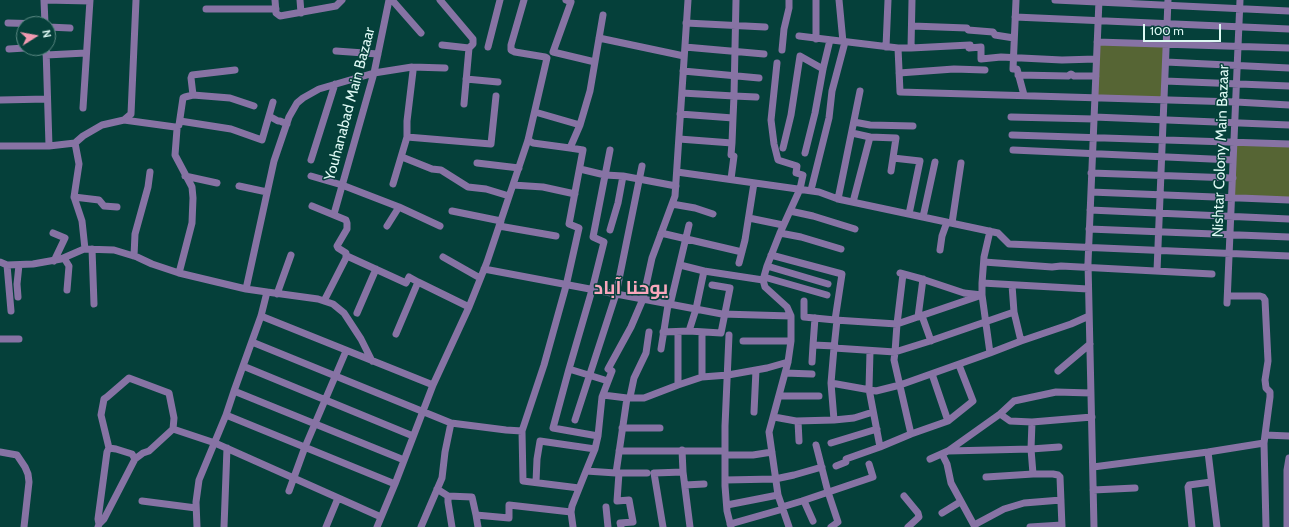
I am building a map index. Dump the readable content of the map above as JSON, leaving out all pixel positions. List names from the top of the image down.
{
  "streets": {
    "street": ["Youhanabad Main Bazaar", "Nishtar Colony Main Bazaar"]
  },
  "districts": ["یوحنا آباد"],
  "scale_bar": "100 m",
  "north": "right"
}
